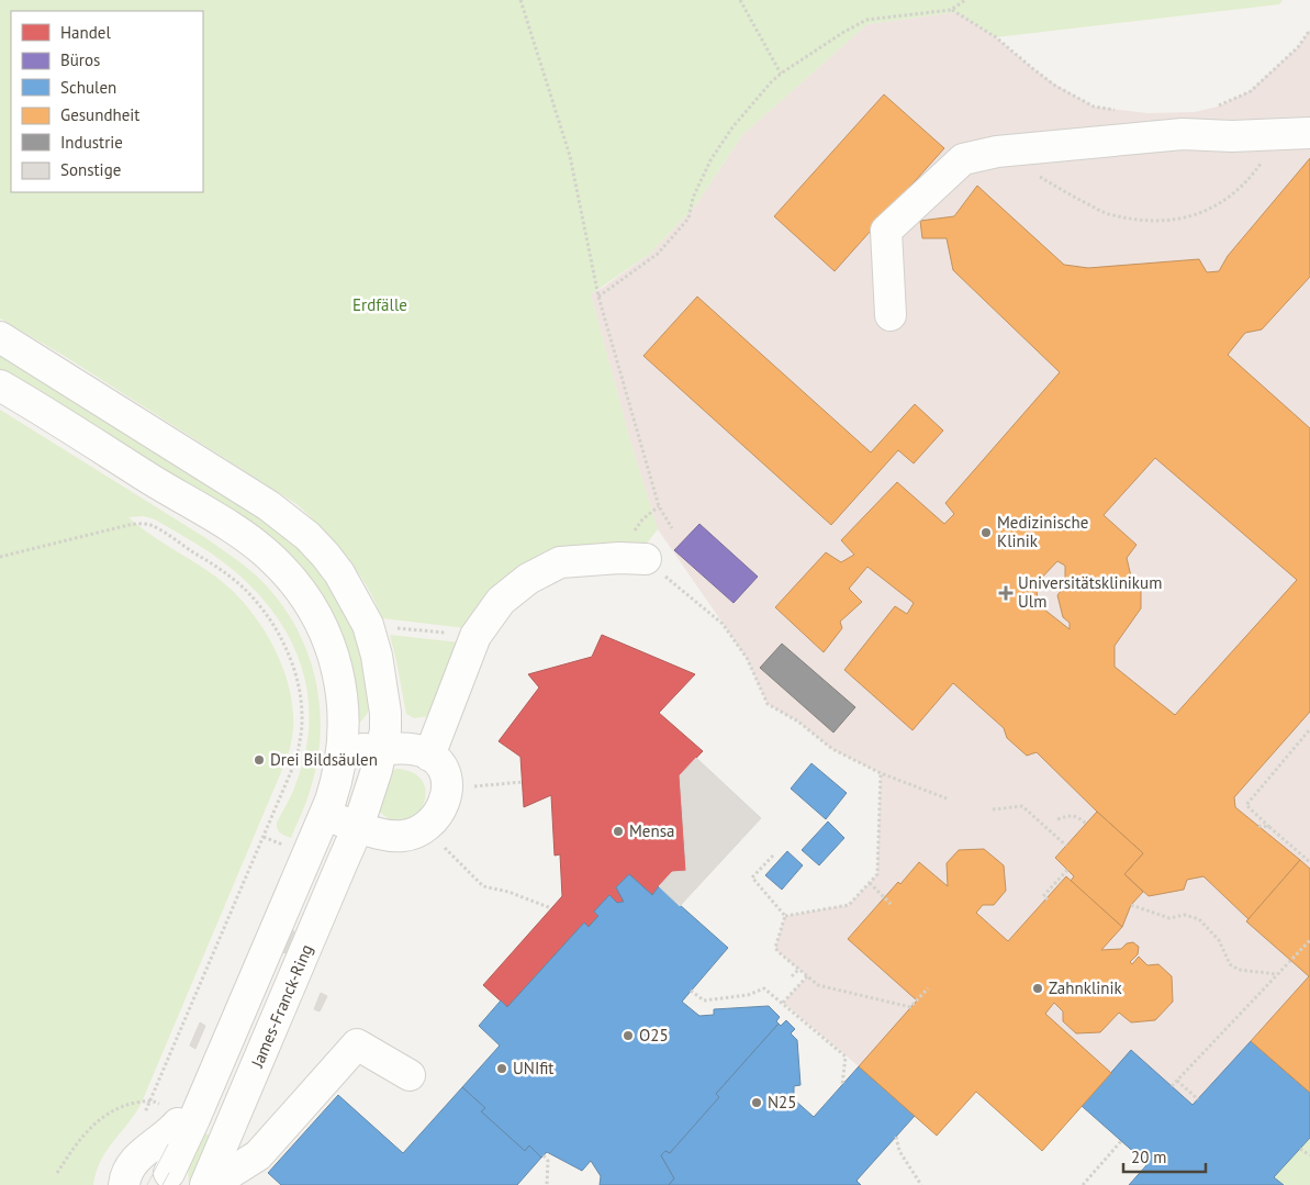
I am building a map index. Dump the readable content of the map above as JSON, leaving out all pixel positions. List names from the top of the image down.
{
  "streets": {
    "street": ["James-Franck-Ring"]
  },
  "parks": ["Erdfälle"],
  "places": {
    "other": [
      "Medizinische Klinik",
      "Drei Bildsäulen",
      "Mensa",
      "Zahnklinik",
      "O25",
      "UNIfit",
      "N25"
    ],
    "health": ["Universitätsklinikum Ulm"]
  },
  "legend": [
    "Handel",
    "Büros",
    "Schulen",
    "Gesundheit",
    "Industrie",
    "Sonstige"
  ],
  "scale_bar": "20 m"
}
